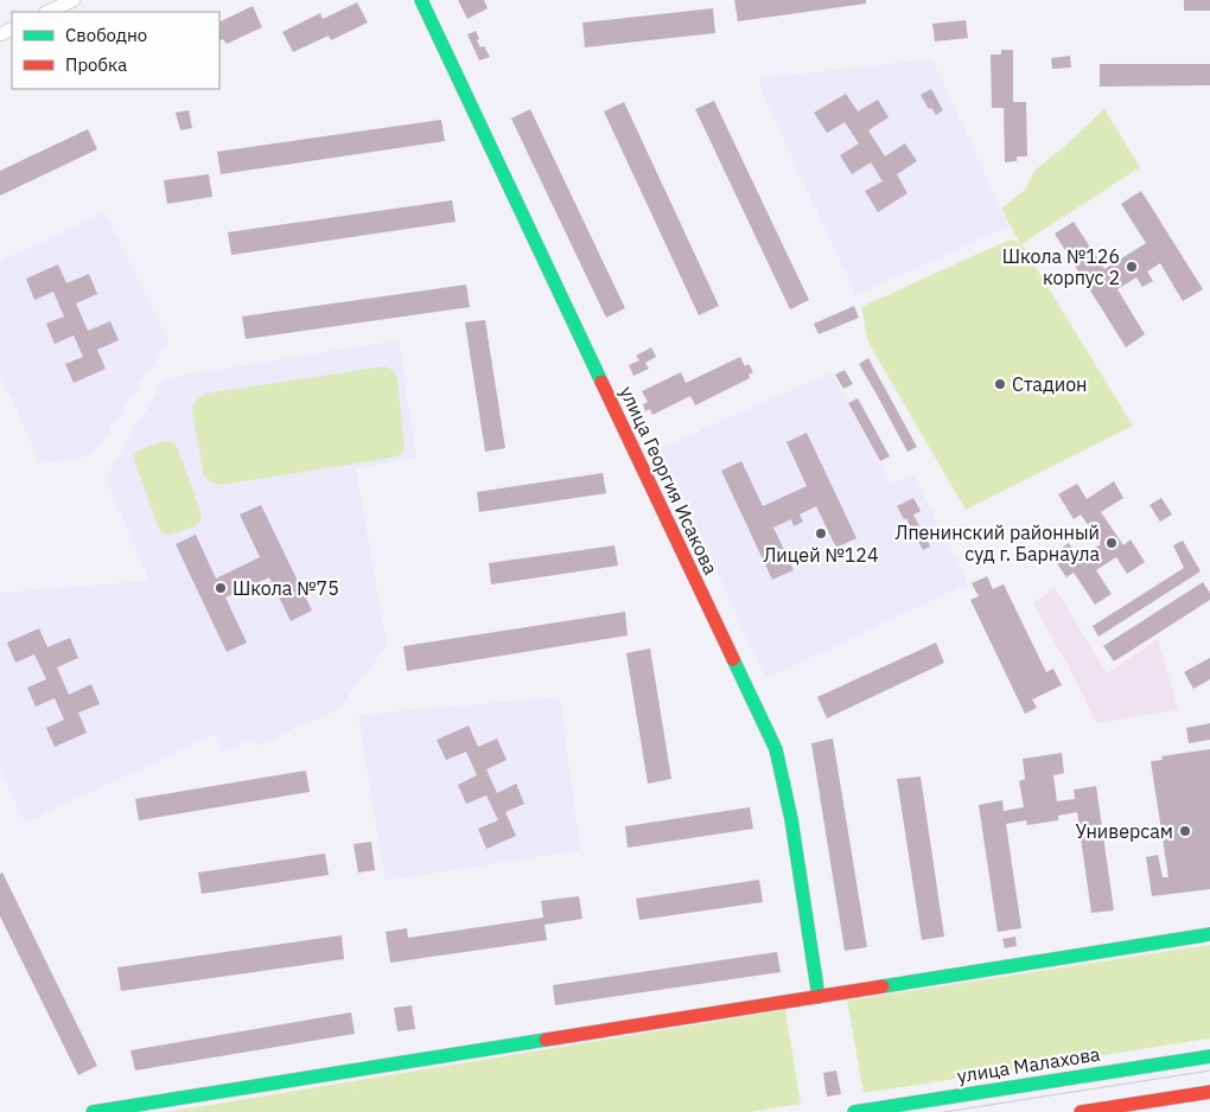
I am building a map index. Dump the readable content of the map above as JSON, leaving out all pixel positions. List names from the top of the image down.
{
  "streets": {
    "street": ["улица Георгия Исакова", "улица Малахова"]
  },
  "places": [
    "Школа №126 корпус 2",
    "Стадион",
    "Лицей №124",
    "Лпенинский районный суд г. Барнаула",
    "Школа №75",
    "Универсам"
  ],
  "legend": ["Свободно", "Пробка"]
}
